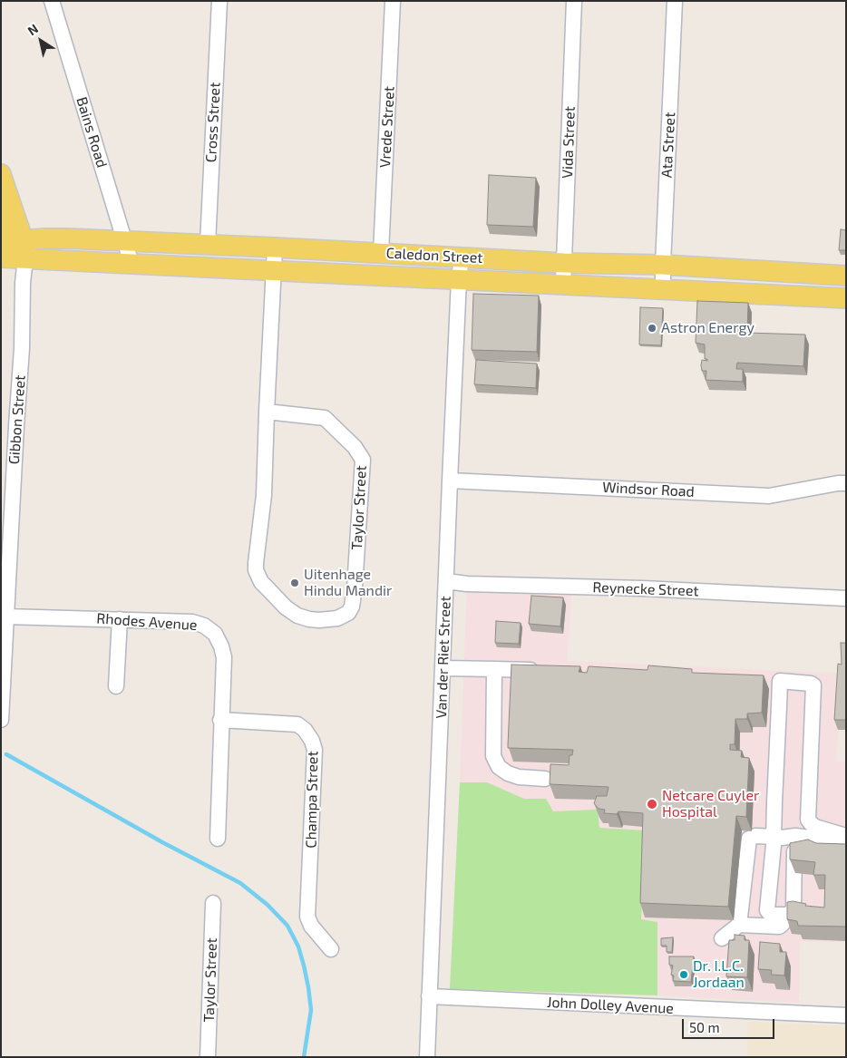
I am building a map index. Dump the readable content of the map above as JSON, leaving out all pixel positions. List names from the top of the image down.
{
  "streets": {
    "main road": ["Caledon Street"],
    "street": [
      "Cross Street",
      "Vrede Street",
      "Bains Road",
      "Vida Street",
      "Ata Street",
      "Gibbon Street",
      "Windsor Road",
      "Taylor Street",
      "Reynecke Street",
      "Rhodes Avenue",
      "Van der Riet Street",
      "Champa Street",
      "John Dolley Avenue"
    ]
  },
  "crossings": [
    ["Cross Street", "Caledon Street"],
    ["Vrede Street", "Caledon Street"],
    ["Bains Road", "Caledon Street"],
    ["Vida Street", "Caledon Street"],
    ["Ata Street", "Caledon Street"],
    ["Caledon Street", "Gibbon Street"],
    ["Caledon Street", "Taylor Street"],
    ["Caledon Street", "Van der Riet Street"],
    ["Gibbon Street", "Rhodes Avenue"],
    ["Windsor Road", "Van der Riet Street"],
    ["Reynecke Street", "Van der Riet Street"],
    ["Rhodes Avenue", "Champa Street"],
    ["Van der Riet Street", "John Dolley Avenue"]
  ],
  "places": [
    "Astron Energy",
    "Uitenhage Hindu Mandir",
    "Netcare Cuyler Hospital",
    "Dr. I.L.C. Jordaan"
  ],
  "scale_bar": "50 m",
  "north": "top left"
}
